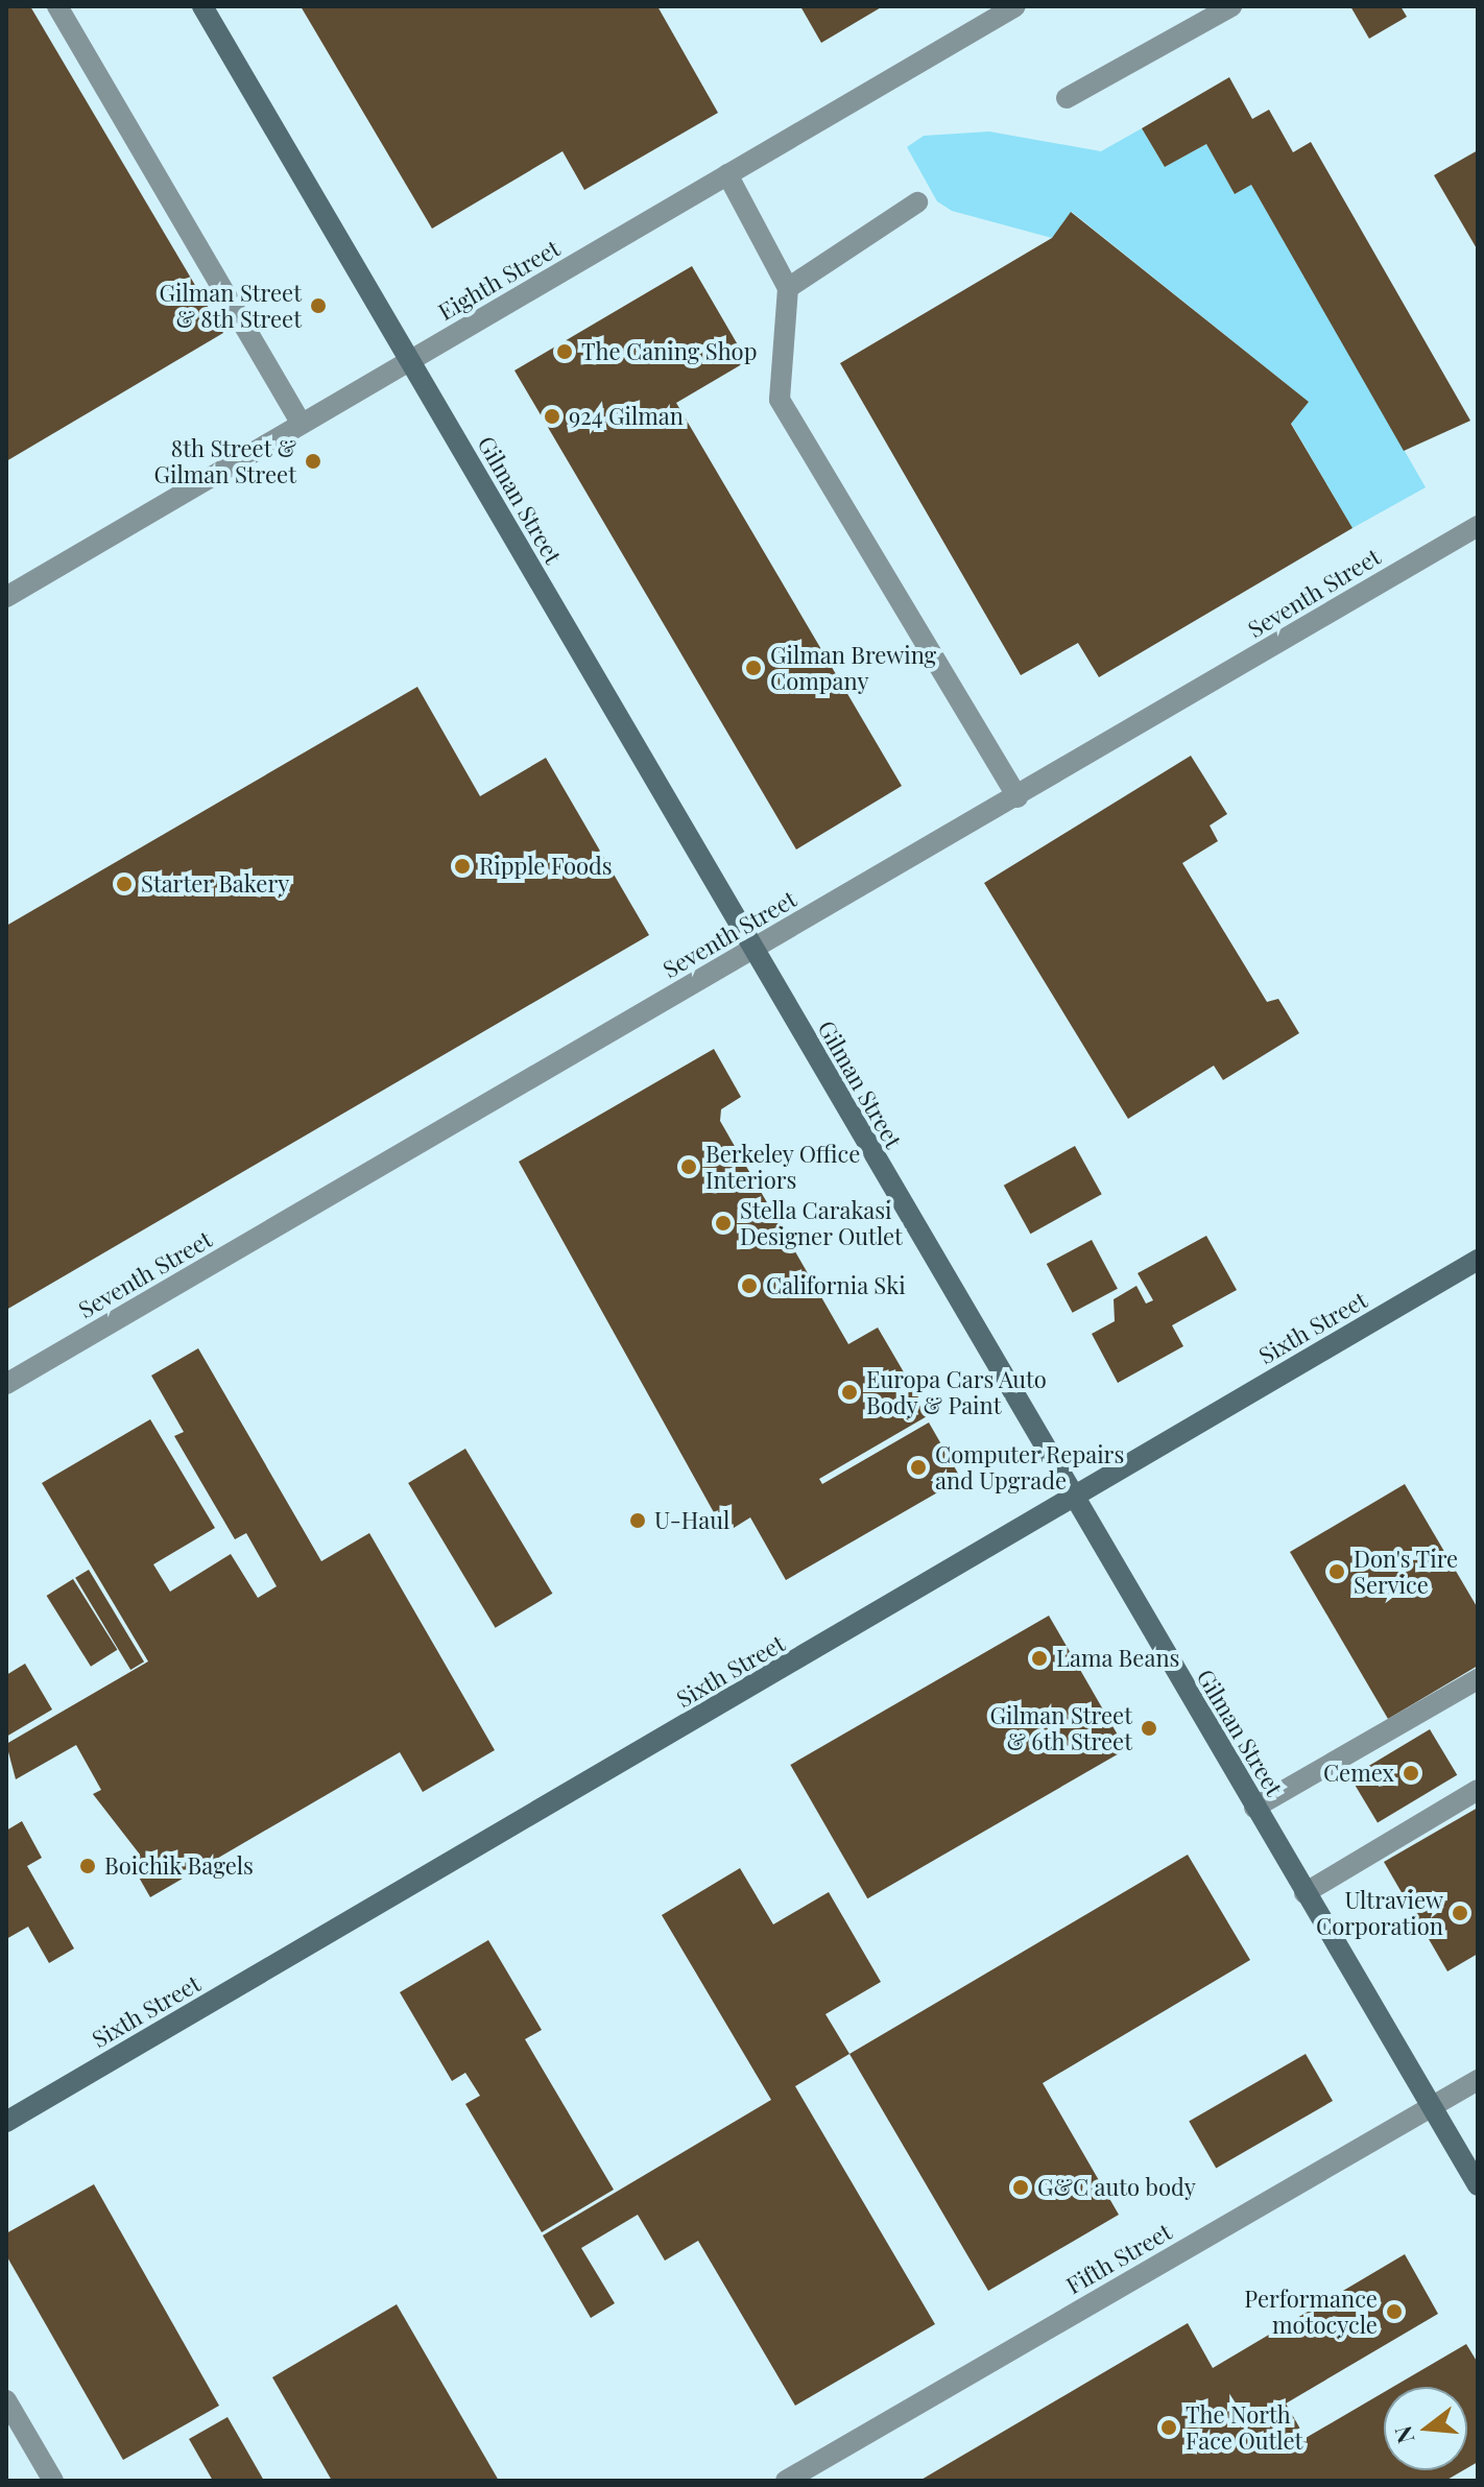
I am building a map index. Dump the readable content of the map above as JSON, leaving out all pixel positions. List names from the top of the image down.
{
  "streets": {
    "main road": ["Gilman Street", "Sixth Street"],
    "street": ["Eighth Street", "Seventh Street", "Fifth Street"]
  },
  "crossings": [
    ["Eighth Street", "Gilman Street"],
    ["Gilman Street", "Seventh Street"],
    ["Gilman Street", "Sixth Street"],
    ["Gilman Street", "Fifth Street"]
  ],
  "places": [
    "Gilman Street & 8th Street",
    "The Caning Shop",
    "924 Gilman",
    "8th Street & Gilman Street",
    "Gilman Brewing Company",
    "Ripple Foods",
    "Starter Bakery",
    "Berkeley Office Interiors",
    "Stella Carakasi Designer Outlet",
    "California Ski",
    "Europa Cars Auto Body & Paint",
    "Computer Repairs and Upgrade",
    "U-Haul",
    "Don's Tire Service",
    "Lama Beans",
    "Gilman Street & 6th Street",
    "Cemex",
    "Boichik Bagels",
    "Ultraview Corporation",
    "G&C auto body",
    "Performance motocycle",
    "The North Face Outlet"
  ],
  "north": "left"
}
